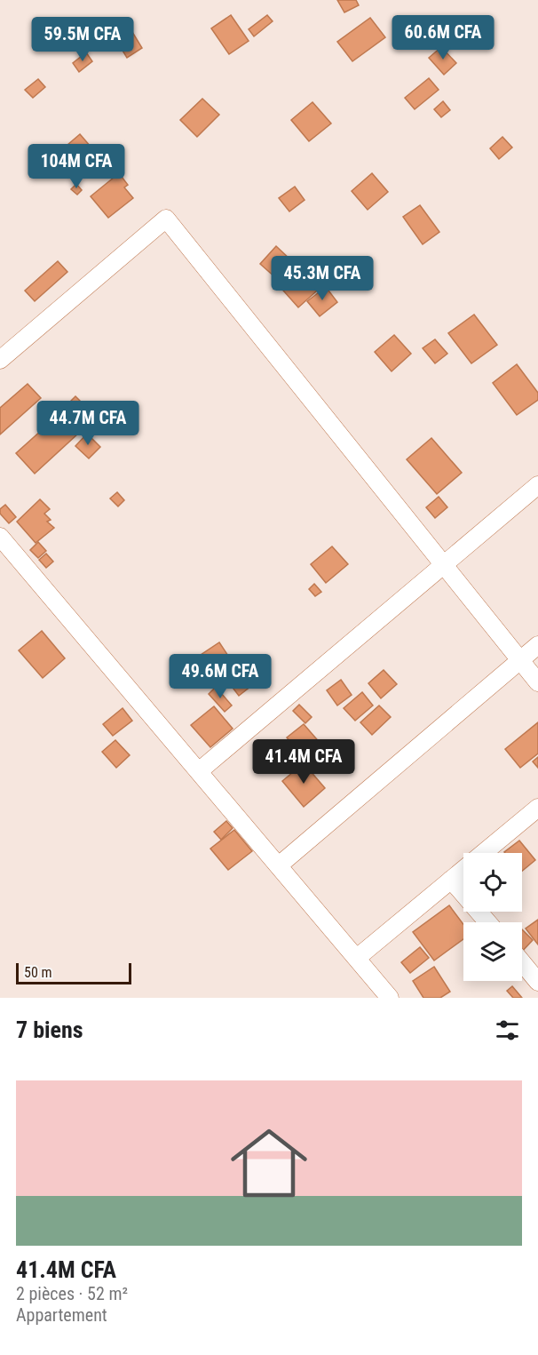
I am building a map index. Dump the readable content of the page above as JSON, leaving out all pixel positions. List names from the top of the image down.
{
  "scale_bar": "50 m",
  "page": {
    "price": [
      "60.6M CFA",
      "59.5M CFA",
      "104M CFA",
      "45.3M CFA",
      "44.7M CFA",
      "49.6M CFA",
      "41.4M CFA"
    ],
    "scale": "50 m",
    "heading": "7 biens",
    "list": [
      {
        "name": "41.4M CFA",
        "note": "2 pièces · 52 m² · Appartement"
      }
    ]
  }
}
